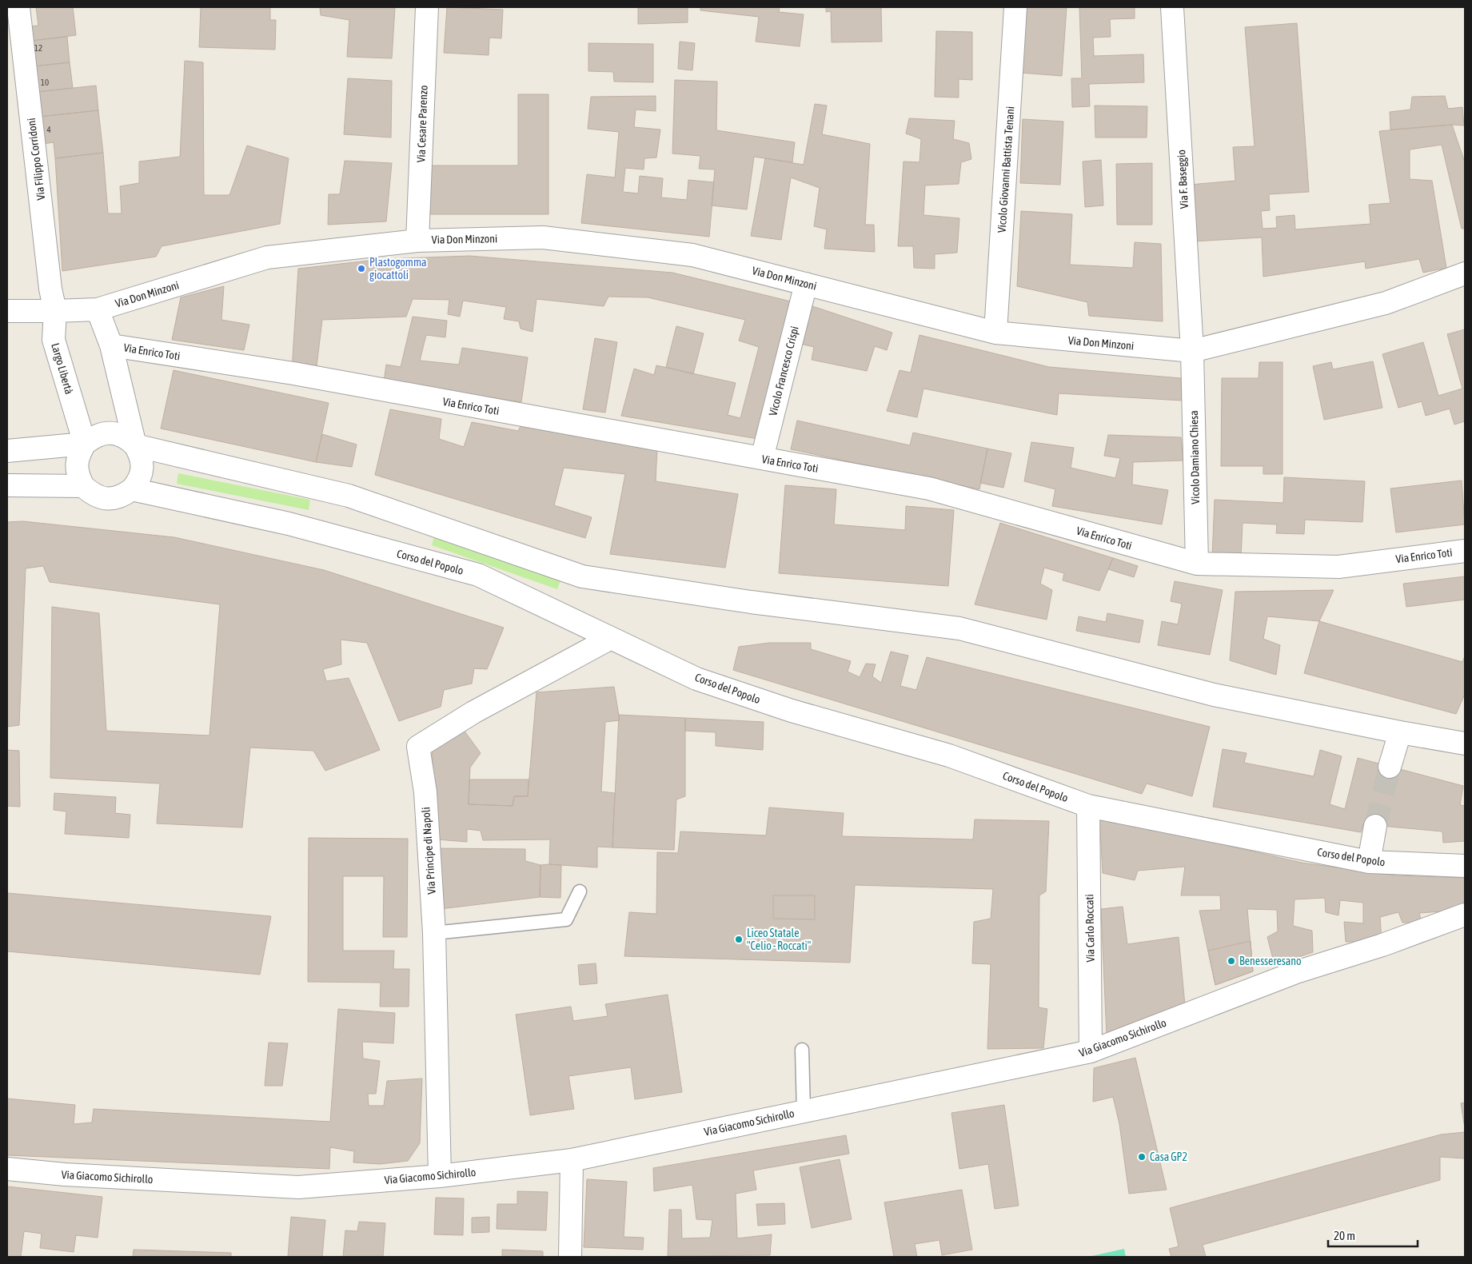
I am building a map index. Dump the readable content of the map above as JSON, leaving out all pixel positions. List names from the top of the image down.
{
  "streets": {
    "street": [
      "Via Cesare Parenzo",
      "Via Filippo Corridoni",
      "Vicolo Giovanni Battista Tenani",
      "Via F. Baseggio",
      "Via Don Minzoni",
      "Via Enrico Toti",
      "Largo Libertà",
      "Vicolo Francesco Crispi",
      "Vicolo Damiano Chiesa",
      "Corso del Popolo",
      "Via Principe di Napoli",
      "Via Carlo Roccati",
      "Via Giacomo Sichirollo"
    ]
  },
  "crossings": [
    ["Via Cesare Parenzo", "Via Don Minzoni"],
    ["Via Filippo Corridoni", "Largo Libertà"],
    ["Vicolo Giovanni Battista Tenani", "Via Don Minzoni"],
    ["Via F. Baseggio", "Via Don Minzoni"],
    ["Via F. Baseggio", "Vicolo Damiano Chiesa"],
    ["Via Don Minzoni", "Vicolo Francesco Crispi"],
    ["Via Don Minzoni", "Vicolo Damiano Chiesa"],
    ["Via Enrico Toti", "Vicolo Francesco Crispi"],
    ["Via Enrico Toti", "Vicolo Damiano Chiesa"],
    ["Largo Libertà", "Corso del Popolo"],
    ["Corso del Popolo", "Via Principe di Napoli"],
    ["Corso del Popolo", "Via Carlo Roccati"],
    ["Via Principe di Napoli", "Via Giacomo Sichirollo"],
    ["Via Carlo Roccati", "Via Giacomo Sichirollo"]
  ],
  "places": [
    "Plastogomma giocattoli",
    "Liceo Statale \"Celio - Roccati\"",
    "Benesseresano",
    "Casa GP2"
  ],
  "house_numbers": ["12", "10", "4"],
  "scale_bar": "20 m"
}
